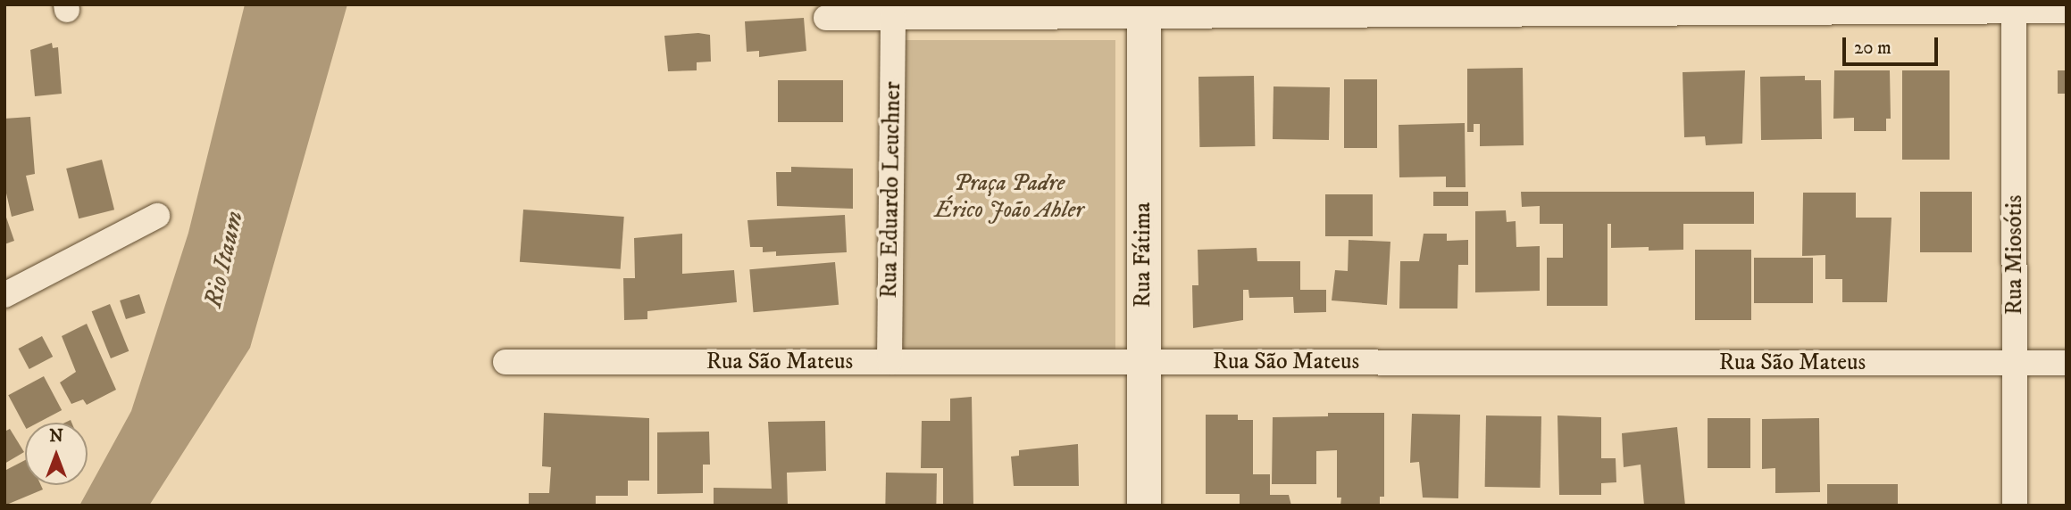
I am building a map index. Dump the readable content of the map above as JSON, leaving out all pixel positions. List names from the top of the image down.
{
  "streets": {
    "main road": ["Rua Fátima"],
    "street": ["Rua Eduardo Leuchner", "Rua Miosótis", "Rua São Mateus"]
  },
  "crossings": [
    ["Rua Eduardo Leuchner", "Rua São Mateus"],
    ["Rua Fátima", "Rua São Mateus"],
    ["Rua Miosótis", "Rua São Mateus"]
  ],
  "water": ["Rio Itaum"],
  "parks": ["Praça Padre Érico João Ahler"],
  "scale_bar": "20 m",
  "north": "top"
}
